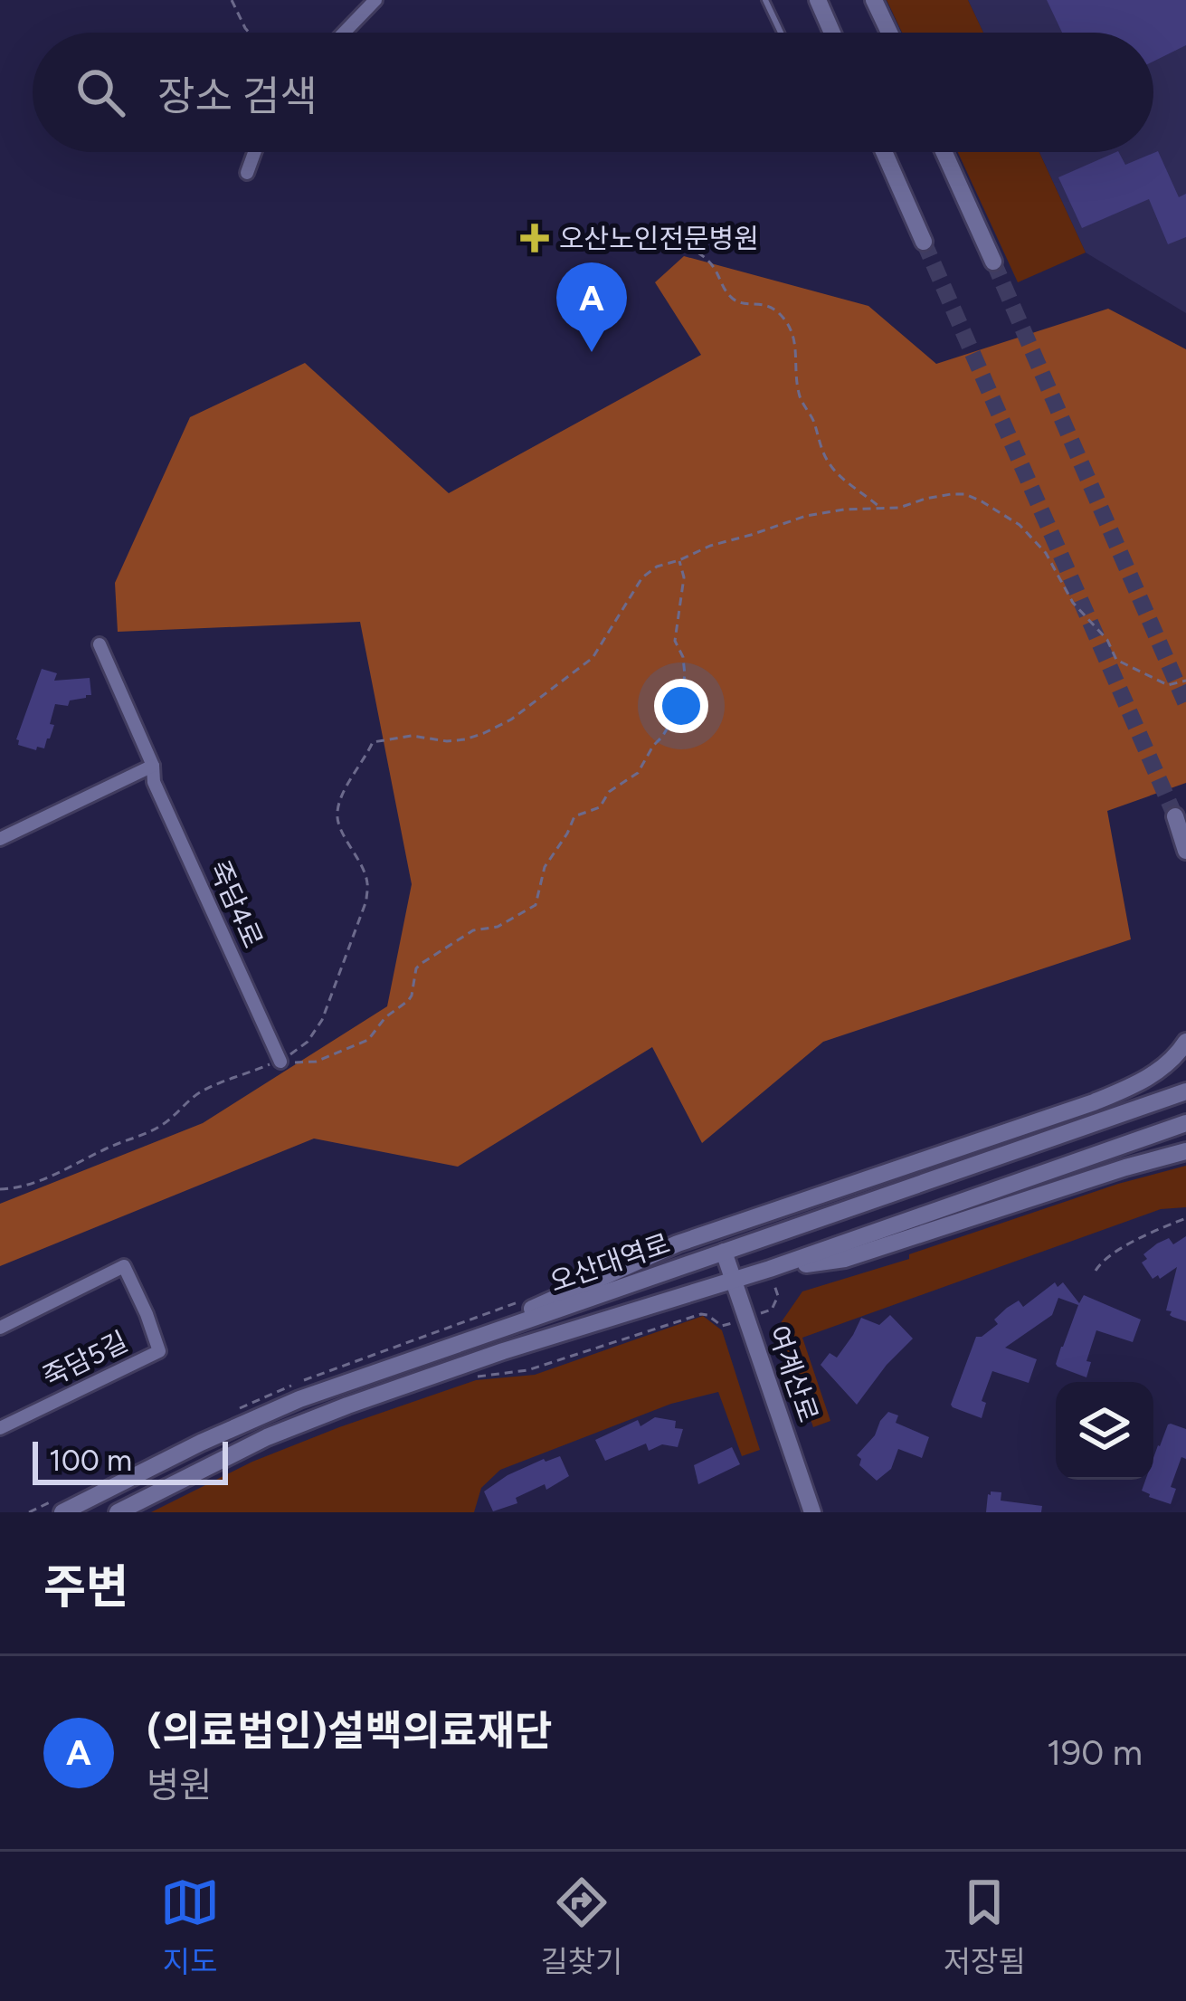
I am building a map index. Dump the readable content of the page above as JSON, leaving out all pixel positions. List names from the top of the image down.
{
  "streets": {
    "main road": ["오산대역로", "여계산로"],
    "street": ["죽담4로", "죽담5길"]
  },
  "crossings": [
    ["오산대역로", "여계산로"]
  ],
  "places": {
    "health": ["오산노인전문병원"]
  },
  "scale_bar": "100 m",
  "page": {
    "search": "장소 검색",
    "pins": "A",
    "scale": "100 m",
    "heading": "주변",
    "list": [
      {
        "mark": "A",
        "name": "(의료법인)설백의료재단",
        "note": "병원",
        "value": "190 m"
      }
    ],
    "nav": ["지도", "길찾기", "저장됨"]
  }
}
